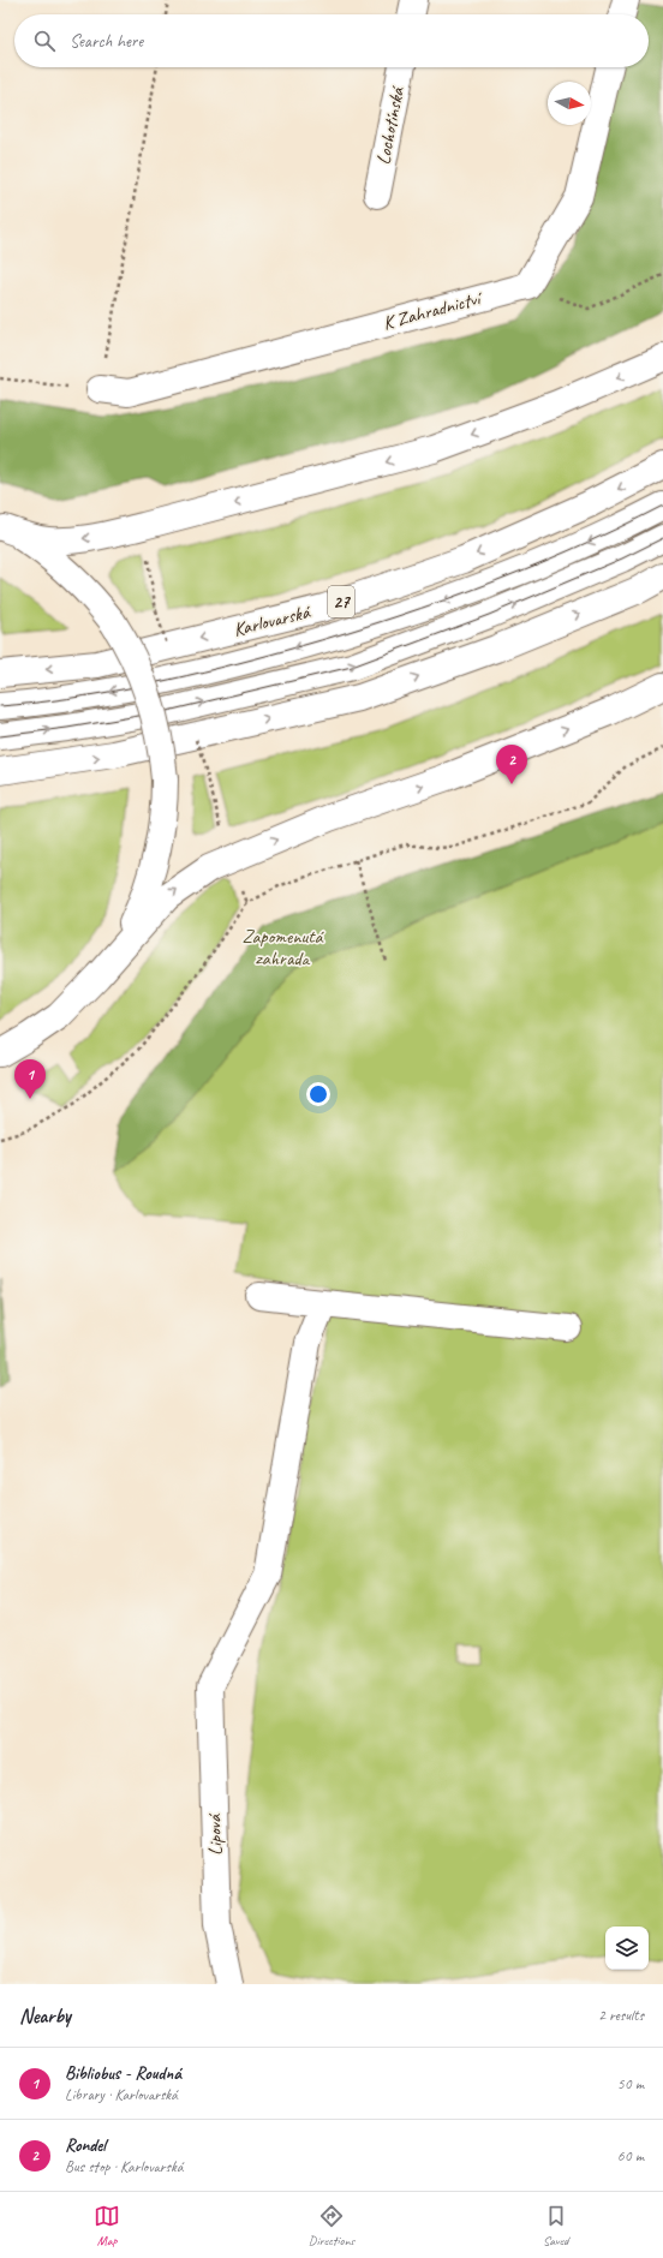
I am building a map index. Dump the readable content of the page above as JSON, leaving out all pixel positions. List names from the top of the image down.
{
  "streets": {
    "main road": [
      "Lochotínská",
      "K Zahradnictví",
      "27",
      "Karlovarská",
      "Lipová"
    ]
  },
  "parks": ["Zapomenutá zahrada"],
  "north": "right",
  "page": {
    "search": "Search here",
    "pins": ["2", "1"],
    "heading": ["Nearby", "2 results"],
    "list": [
      {
        "mark": "1",
        "name": "Bibliobus - Roudná",
        "note": "Library · Karlovarská",
        "value": "50 m"
      },
      {
        "mark": "2",
        "name": "Rondel",
        "note": "Bus stop · Karlovarská",
        "value": "60 m"
      }
    ],
    "nav": ["Map", "Directions", "Saved"]
  }
}
